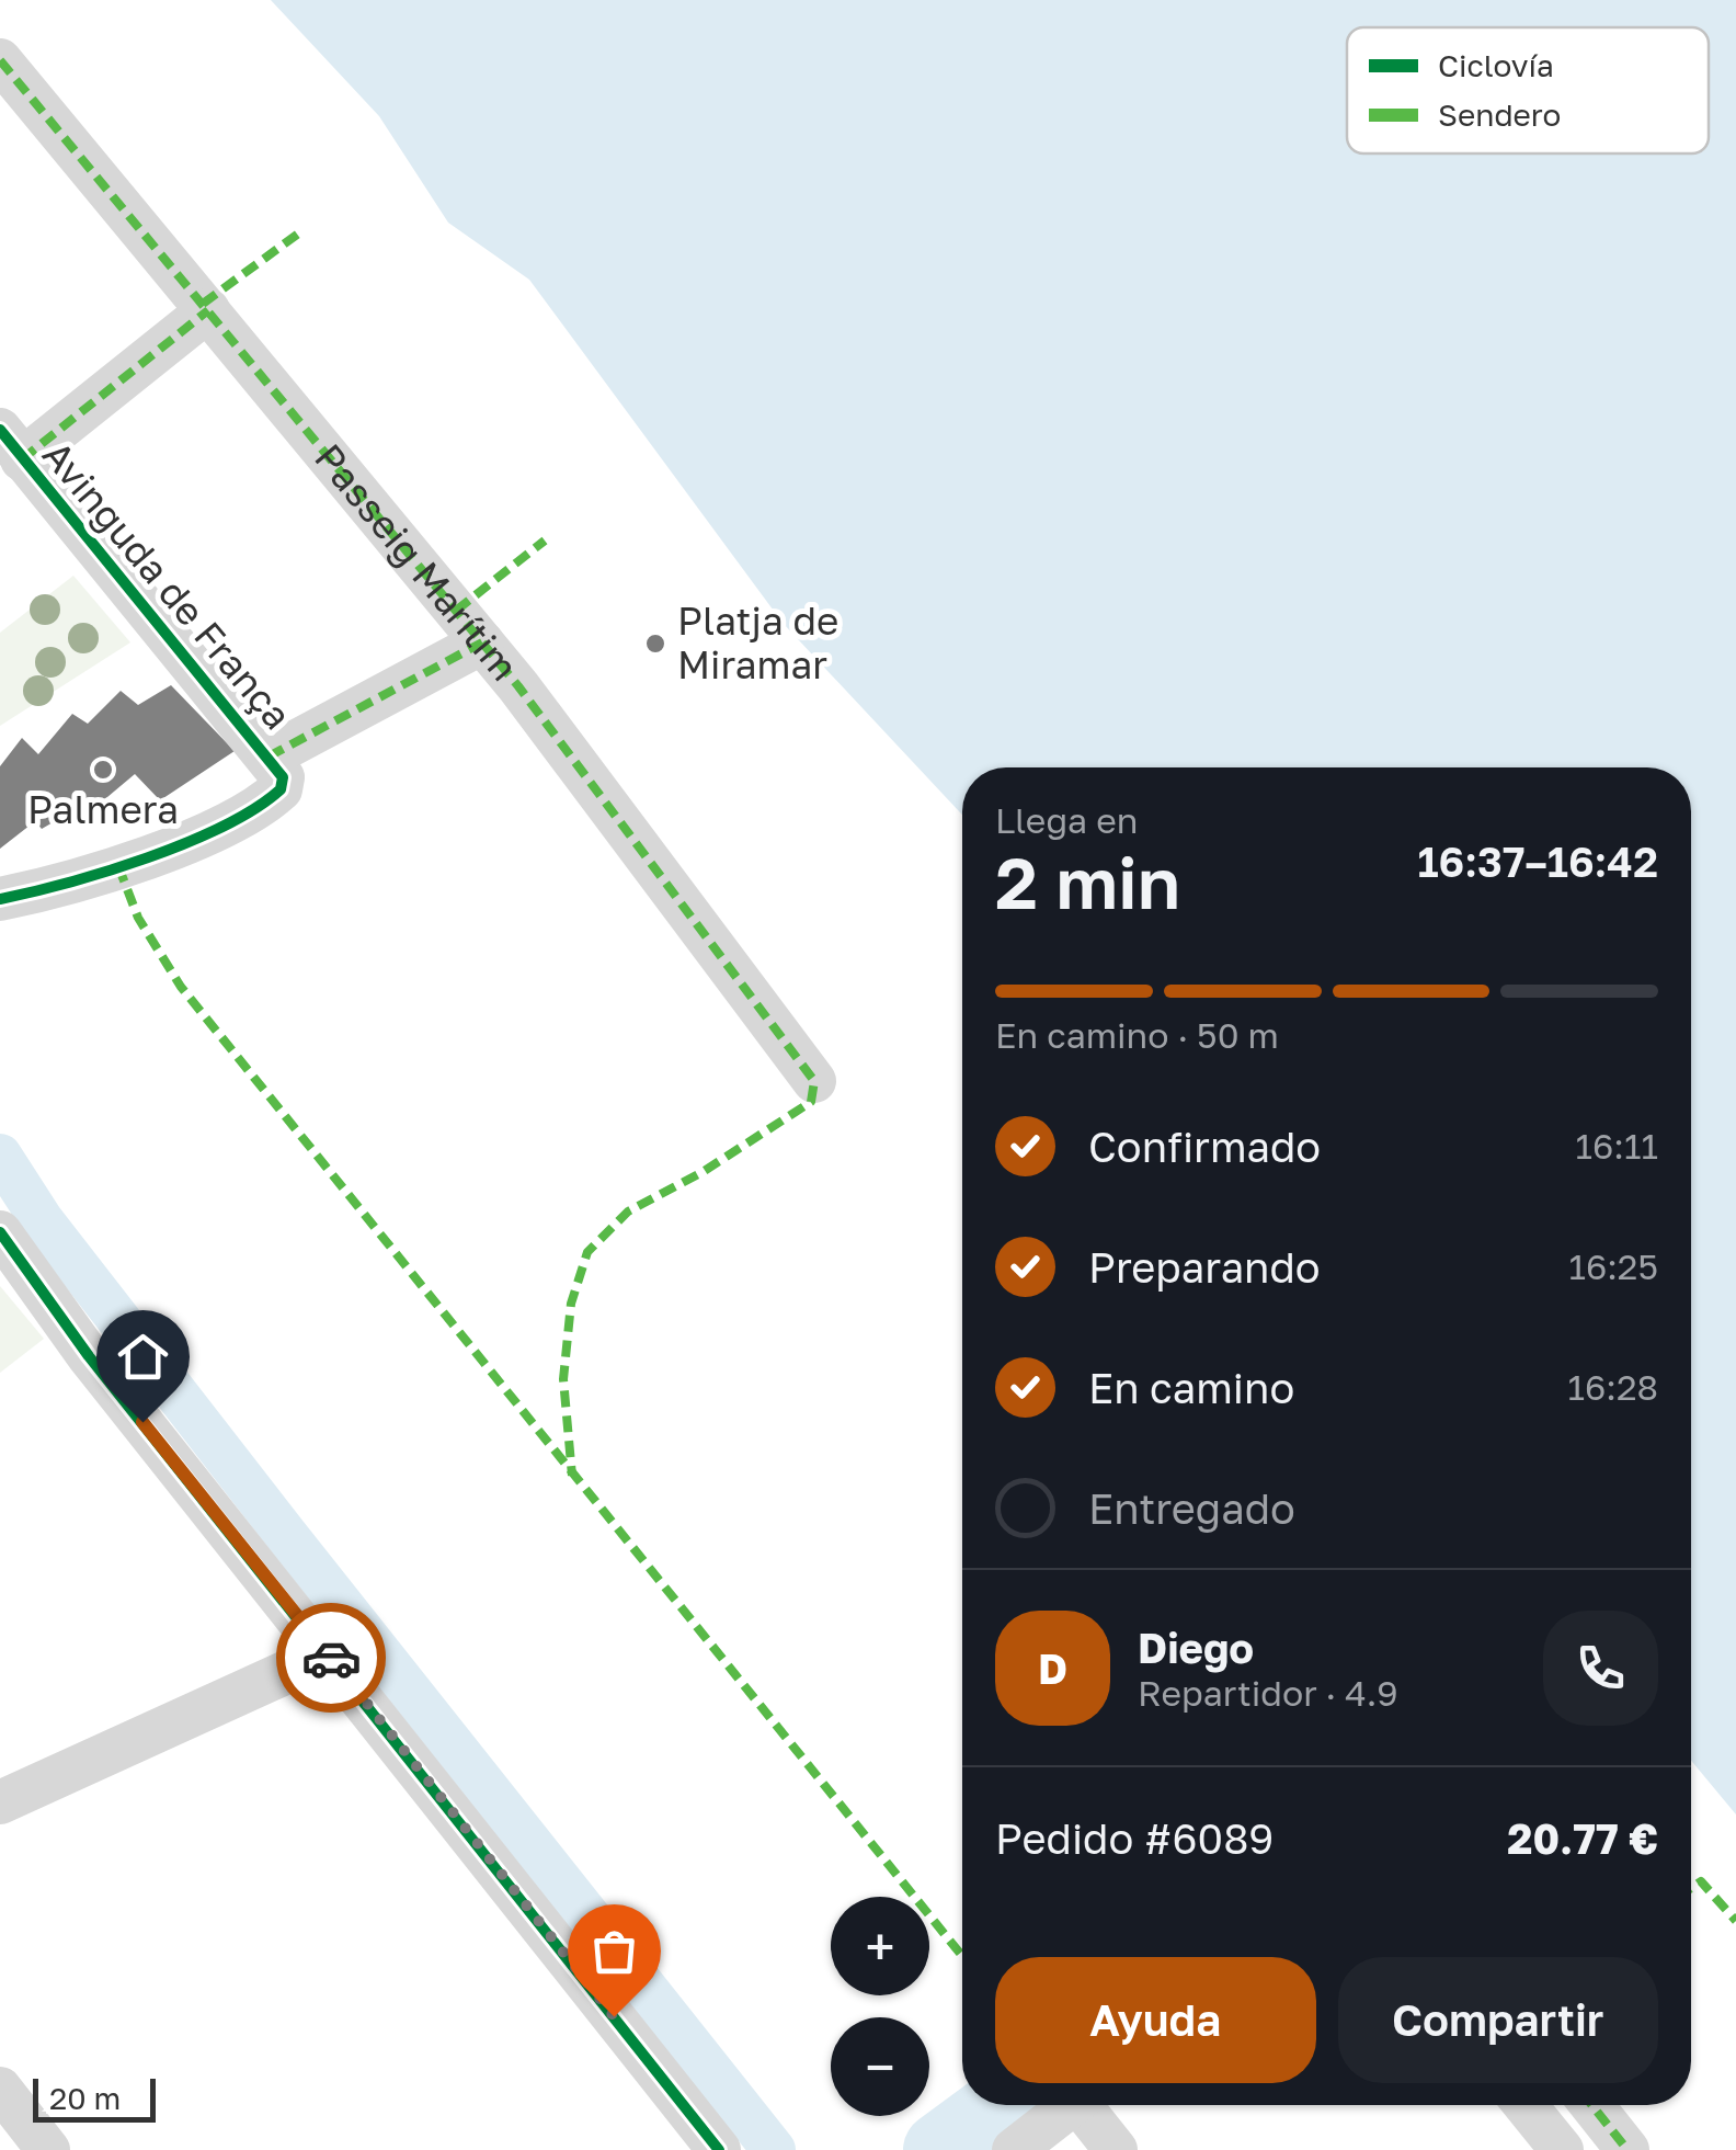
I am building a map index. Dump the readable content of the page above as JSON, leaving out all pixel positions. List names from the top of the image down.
{
  "streets": {
    "street": ["Passeig Marítim", "Avinguda de França"]
  },
  "places": ["Platja de Miramar", "Palmera"],
  "legend": ["Ciclovía", "Sendero"],
  "scale_bar": "20 m",
  "page": {
    "heading": ["2 min", "Llega en", "16:37–16:42"],
    "panel": [
      "Diego",
      "Repartidor · 4.9",
      "Pedido #6089",
      "20.77 €"
    ],
    "bar": "En camino · 50 m",
    "list": [
      ["Confirmado", "16:11"],
      ["Preparando", "16:25"],
      ["En camino", "16:28"],
      "Entregado"
    ],
    "round": "D",
    "map_buttons": ["+", "−"],
    "buttons": ["Ayuda", "Compartir"],
    "scale": "20 m"
  }
}
